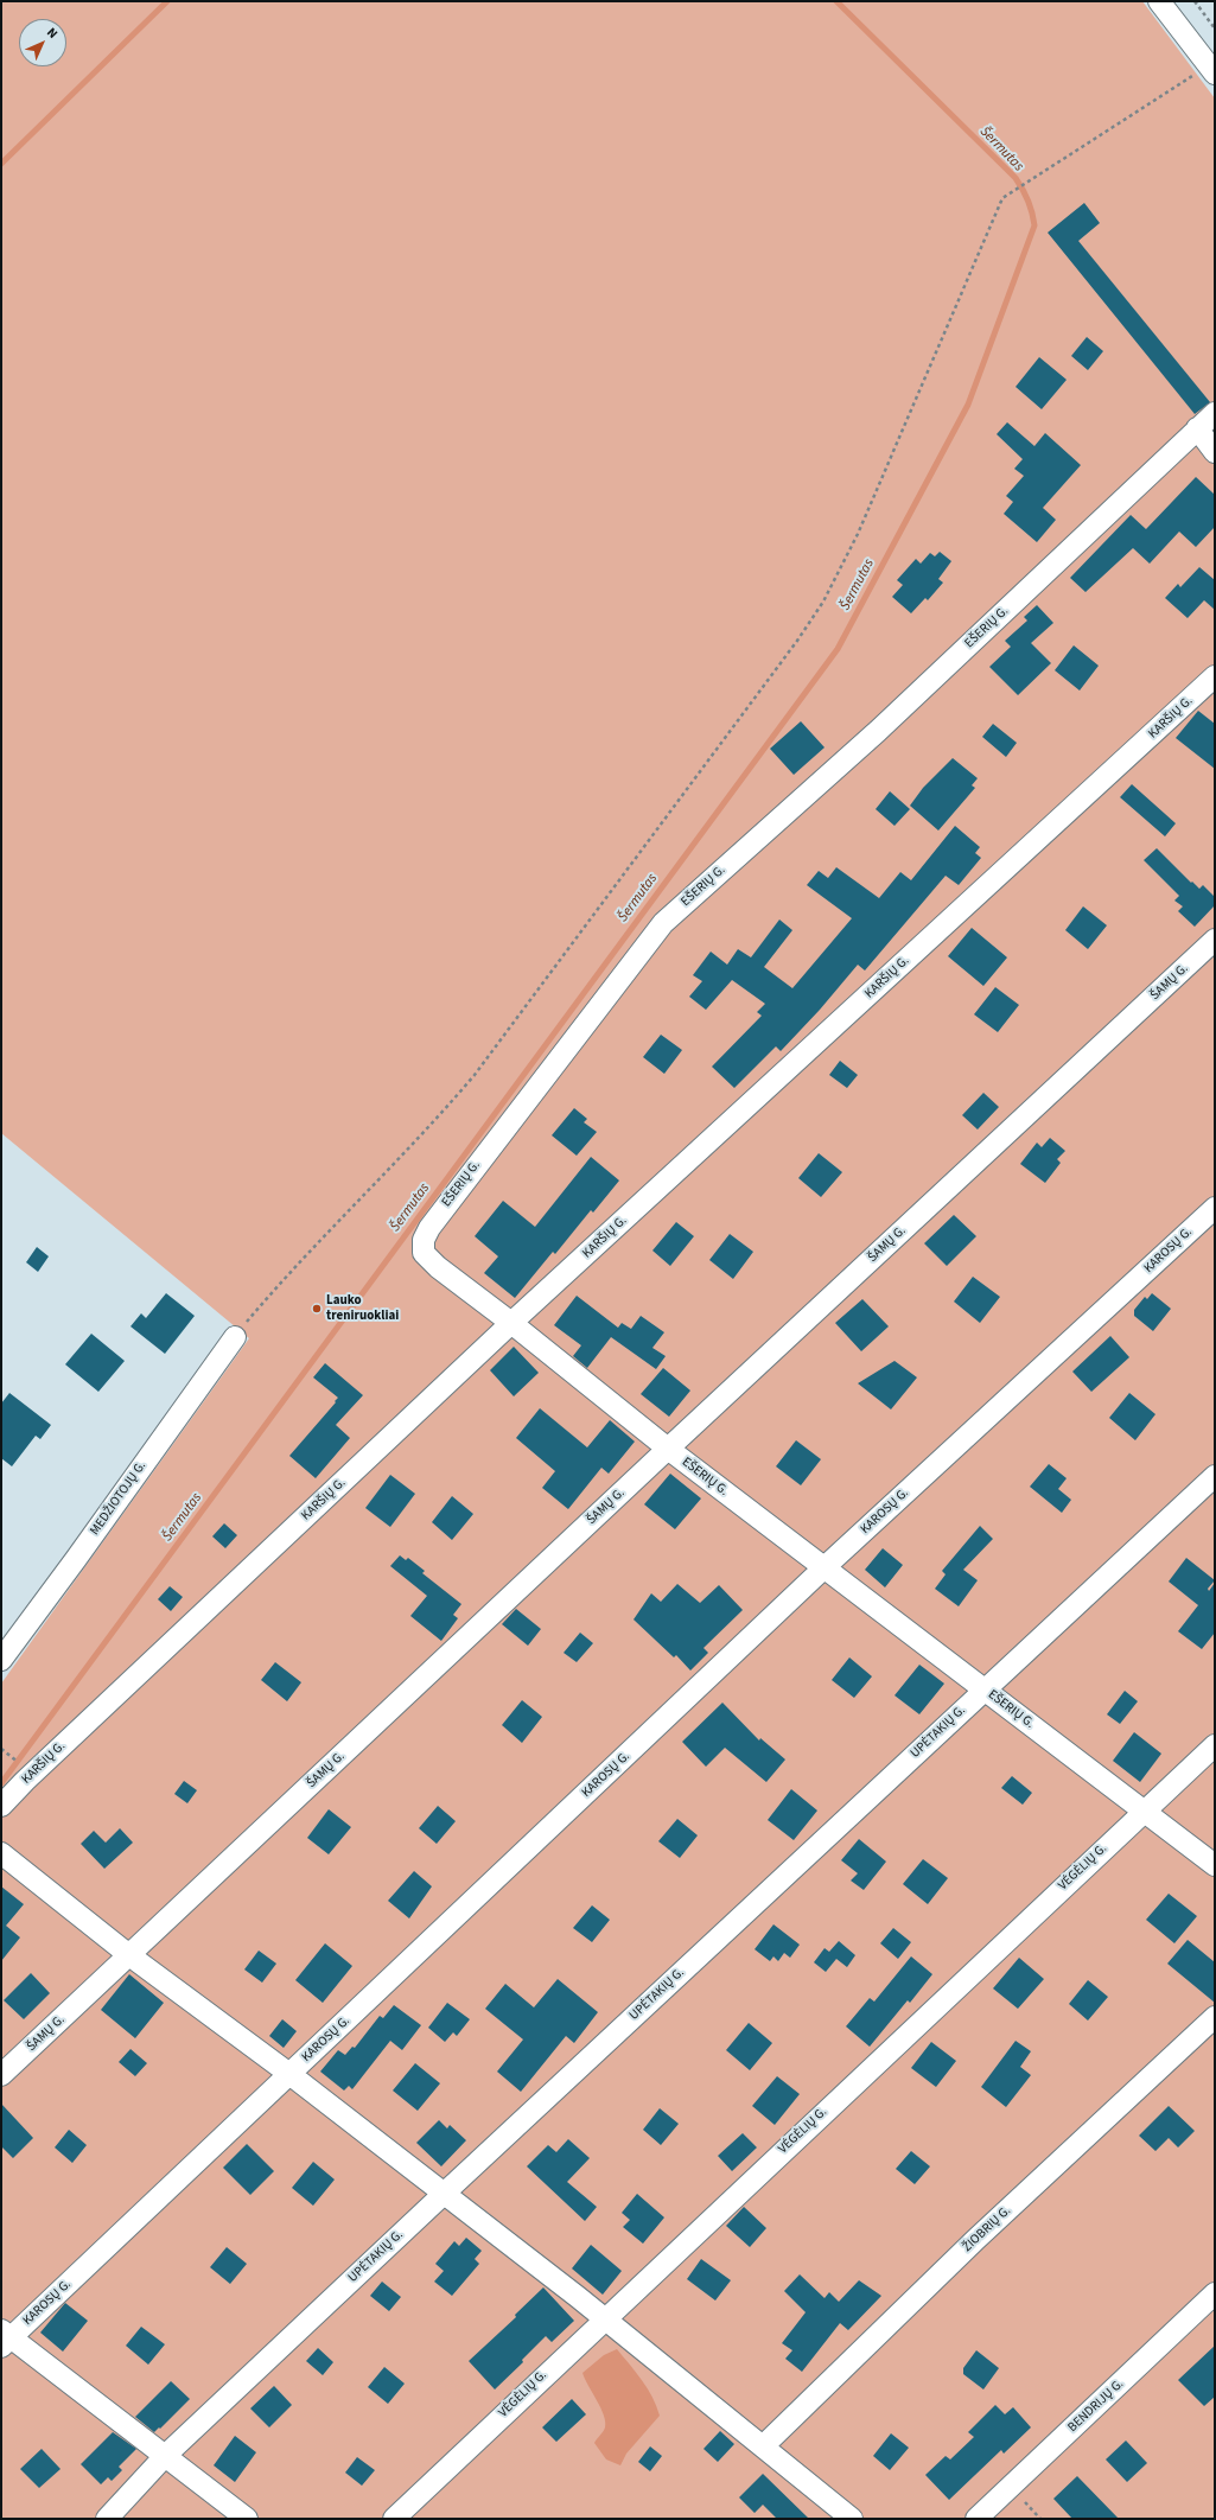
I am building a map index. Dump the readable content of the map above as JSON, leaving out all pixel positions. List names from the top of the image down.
{
  "streets": {
    "street": [
      "EŠERIŲ G.",
      "KARŠIŲ G.",
      "ŠAMŲ G.",
      "KAROSŲ G.",
      "MEDŽIOTOJŲ G.",
      "UPĖTAKIŲ G.",
      "VĖGĖLIŲ G.",
      "ŽIOBRIŲ G.",
      "BENDRIJŲ G."
    ]
  },
  "crossings": [
    ["EŠERIŲ G.", "KARŠIŲ G."],
    ["EŠERIŲ G.", "ŠAMŲ G."],
    ["EŠERIŲ G.", "KAROSŲ G."],
    ["EŠERIŲ G.", "UPĖTAKIŲ G."],
    ["EŠERIŲ G.", "VĖGĖLIŲ G."]
  ],
  "water": ["Šermutas"],
  "places": ["Lauko treniruokliai"],
  "north": "top right"
}
